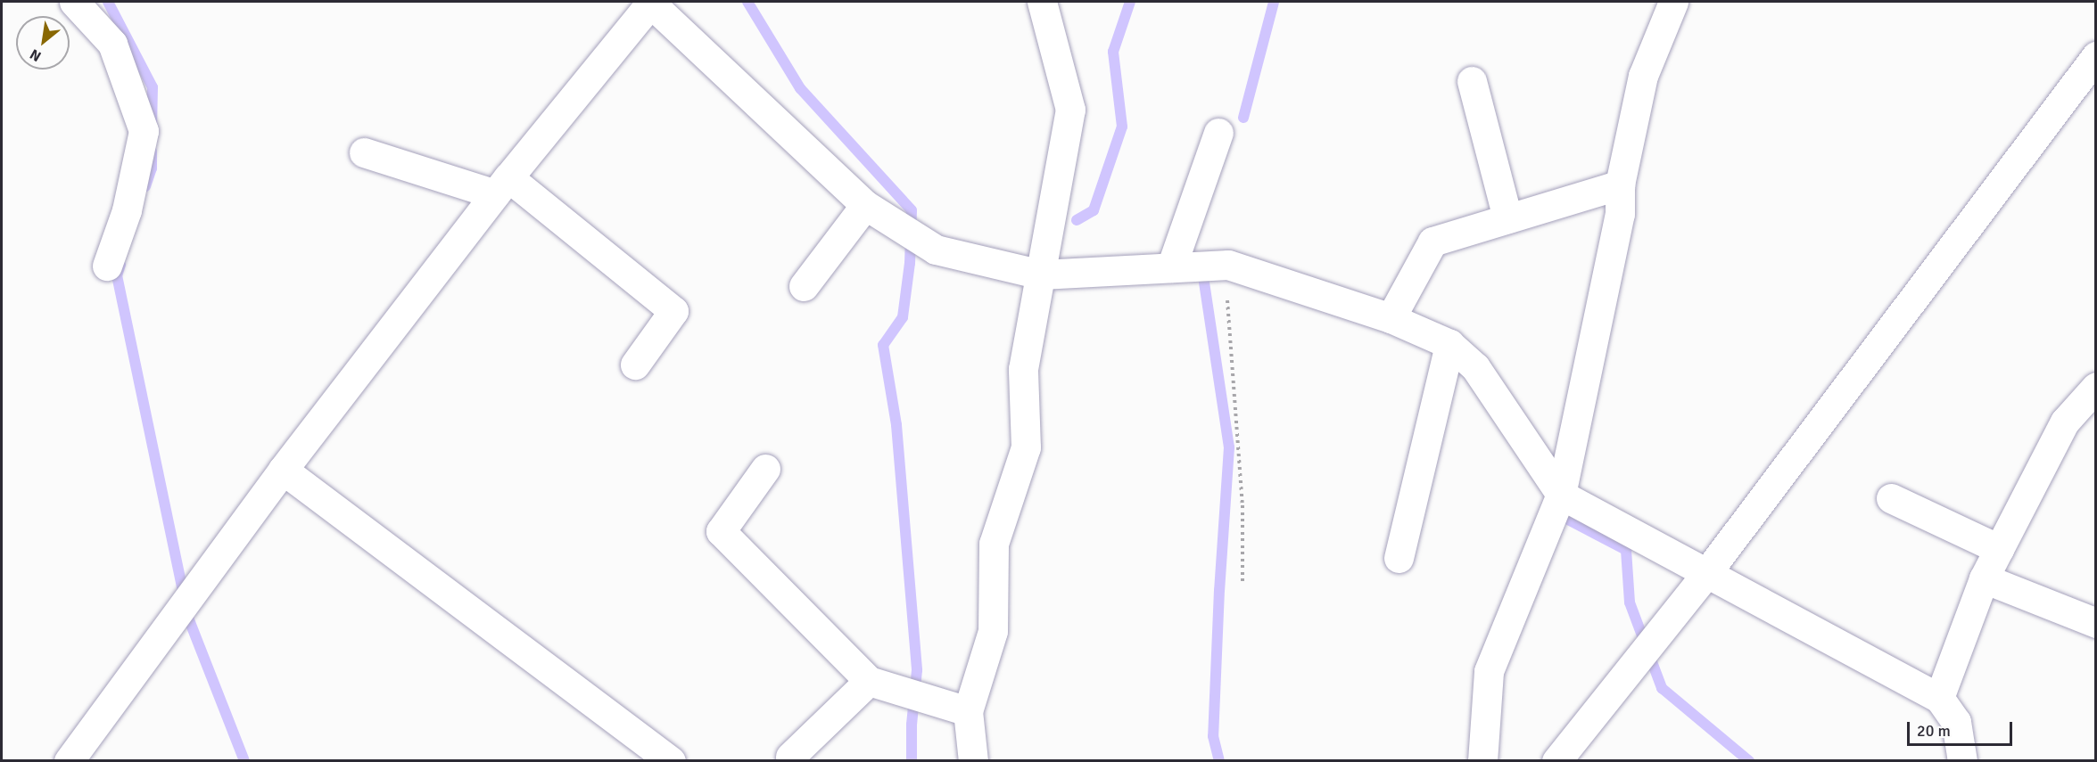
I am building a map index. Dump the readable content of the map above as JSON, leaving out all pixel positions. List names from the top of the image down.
{
  "scale_bar": "20 m",
  "north": "bottom left"
}
